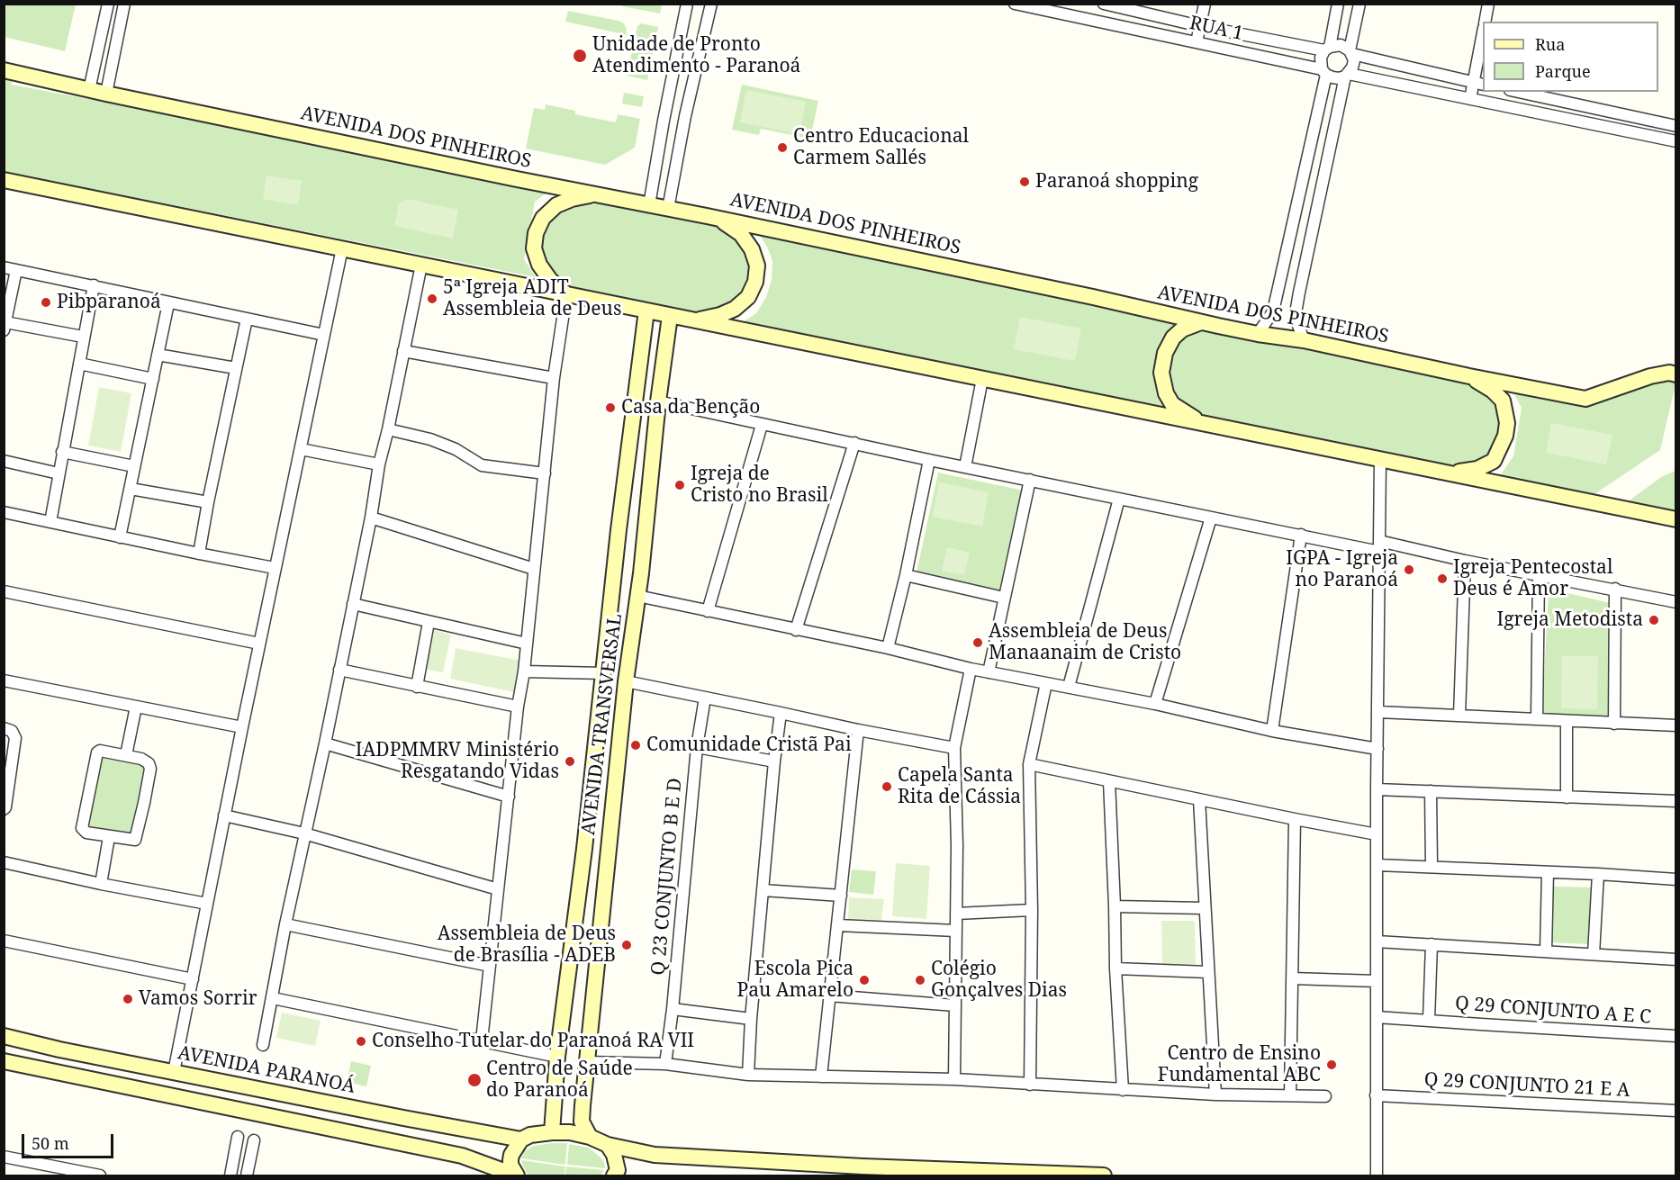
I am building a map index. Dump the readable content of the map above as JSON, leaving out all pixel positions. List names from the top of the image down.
{
  "streets": {
    "street": [
      "RUA 1",
      "AVENIDA DOS PINHEIROS",
      "AVENIDA TRANSVERSAL",
      "Q 23 CONJUNTO B E D",
      "Q 29 CONJUNTO A E C",
      "AVENIDA PARANOÁ",
      "Q 29 CONJUNTO 21 E A"
    ]
  },
  "places": [
    "Unidade de Pronto Atendimento - Paranoá",
    "Centro Educacional Carmem Sallés",
    "Paranoá shopping",
    "5ª Igreja ADIT Assembleia de Deus",
    "Pibparanoá",
    "Casa da Benção",
    "Igreja de Cristo no Brasil",
    "IGPA - Igreja no Paranoá",
    "Igreja Pentecostal Deus é Amor",
    "Igreja Metodista",
    "Assembleia de Deus Manaanaim de Cristo",
    "Comunidade Cristã Pai",
    "IADPMMRV Ministério Resgatando Vidas",
    "Capela Santa Rita de Cássia",
    "Assembleia de Deus de Brasília - ADEB",
    "Escola Pica Pau Amarelo",
    "Colégio Gonçalves Dias",
    "Vamos Sorrir",
    "Conselho Tutelar do Paranoá RA VII",
    "Centro de Ensino Fundamental ABC",
    "Centro de Saúde do Paranoá"
  ],
  "legend": ["Rua", "Parque"],
  "scale_bar": "50 m"
}
